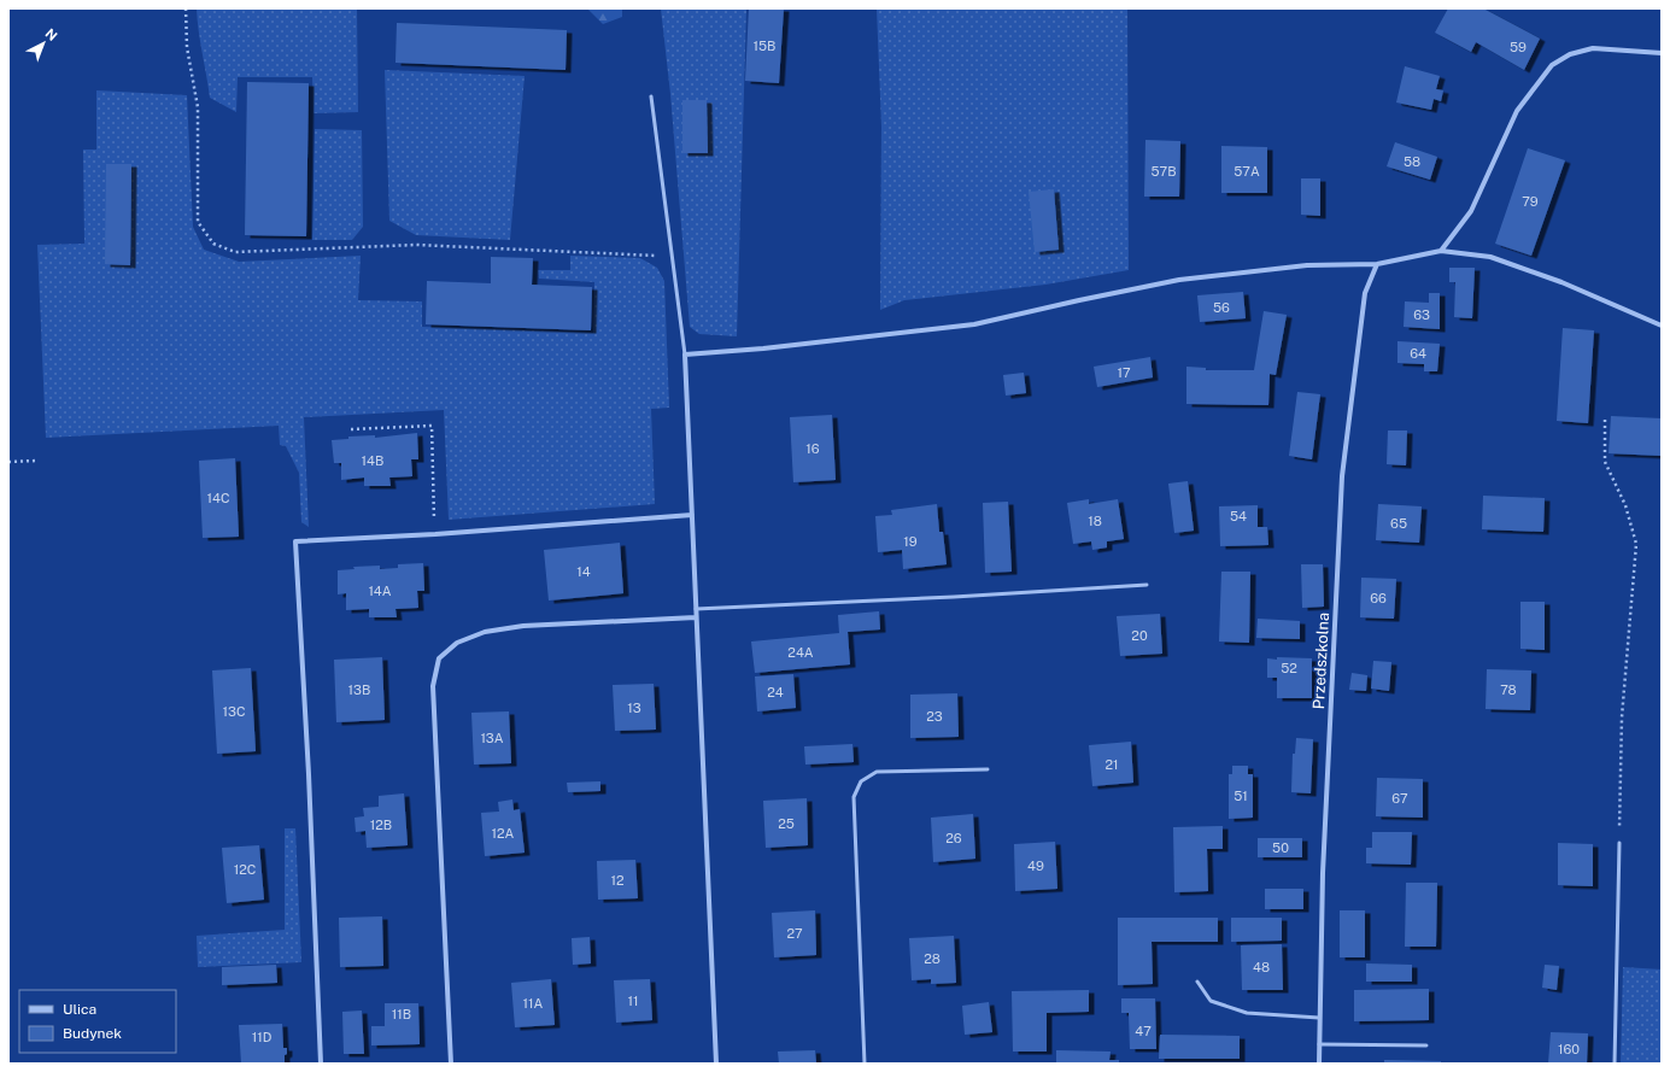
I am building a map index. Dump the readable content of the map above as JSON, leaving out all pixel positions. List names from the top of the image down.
{
  "streets": {
    "street": ["Przedszkolna"]
  },
  "house_numbers": [
    "15B",
    "59",
    "58",
    "57B",
    "57A",
    "79",
    "56",
    "63",
    "64",
    "17",
    "16",
    "14B",
    "14C",
    "54",
    "18",
    "65",
    "19",
    "14",
    "14A",
    "66",
    "20",
    "24A",
    "52",
    "13B",
    "78",
    "24",
    "13",
    "13C",
    "23",
    "13A",
    "21",
    "51",
    "67",
    "25",
    "12B",
    "12A",
    "26",
    "50",
    "49",
    "12C",
    "12",
    "27",
    "28",
    "48",
    "11",
    "11A",
    "11B",
    "47",
    "11D",
    "160"
  ],
  "legend": ["Ulica", "Budynek"],
  "north": "top right"
}
